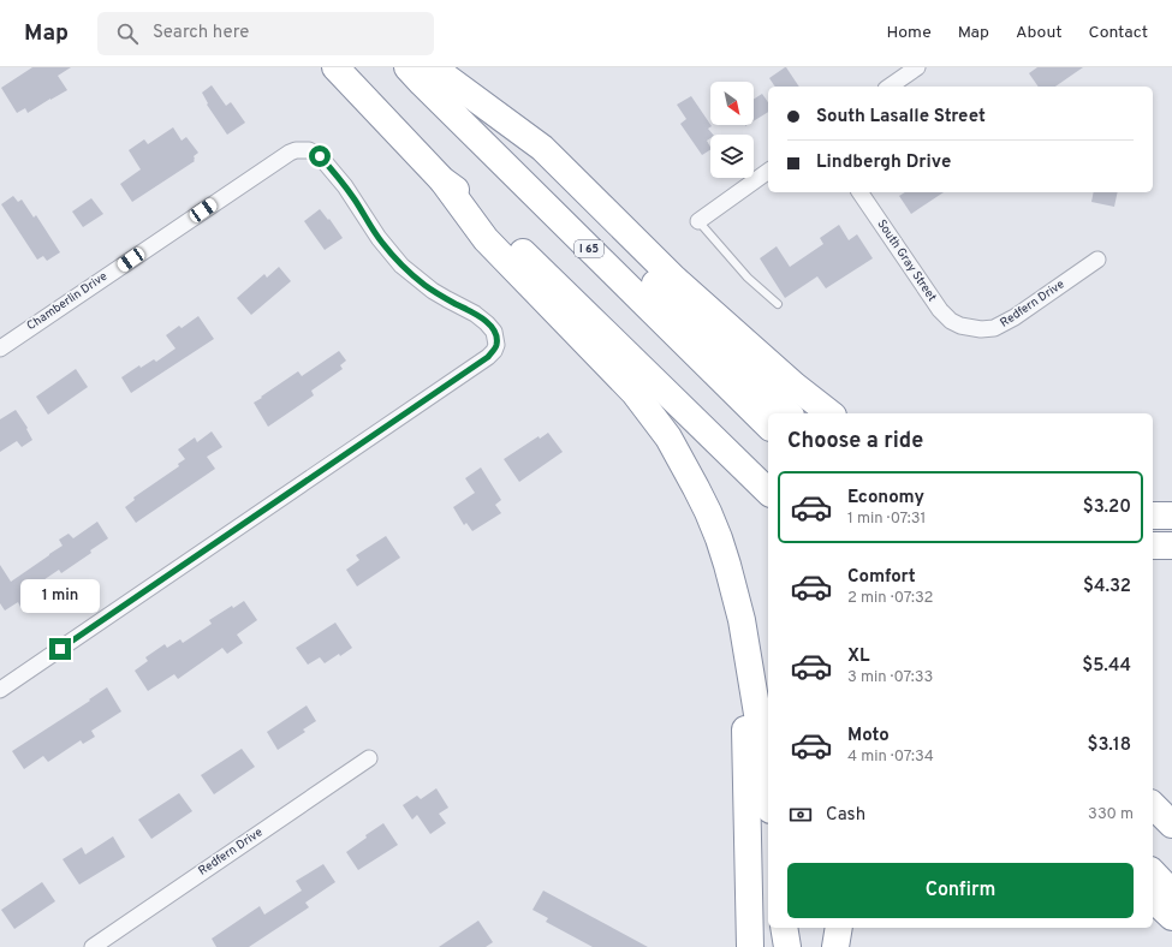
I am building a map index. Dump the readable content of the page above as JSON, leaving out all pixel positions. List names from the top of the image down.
{
  "streets": {
    "highway": ["I 65"],
    "street": ["South Gray Street", "Chamberlin Drive", "Redfern Drive"]
  },
  "crossings": [
    ["South Gray Street", "Redfern Drive"]
  ],
  "north": "bottom right",
  "page": {
    "header": "Map",
    "search": "Search here",
    "nav": [
      "Home",
      "Map",
      "About",
      "Contact"
    ],
    "banner": ["South Lasalle Street", "Lindbergh Drive"],
    "heading": "Choose a ride",
    "list": [
      {
        "name": "Economy",
        "note": "1 min · 07:31",
        "value": "$3.20"
      },
      {
        "name": "Comfort",
        "note": "2 min · 07:32",
        "value": "$4.32"
      },
      {
        "name": "XL",
        "note": "3 min · 07:33",
        "value": "$5.44"
      },
      {
        "name": "Moto",
        "note": "4 min · 07:34",
        "value": "$3.18"
      }
    ],
    "bubble": "1 min",
    "pay": ["Cash", "330 m"],
    "buttons": "Confirm"
  }
}
